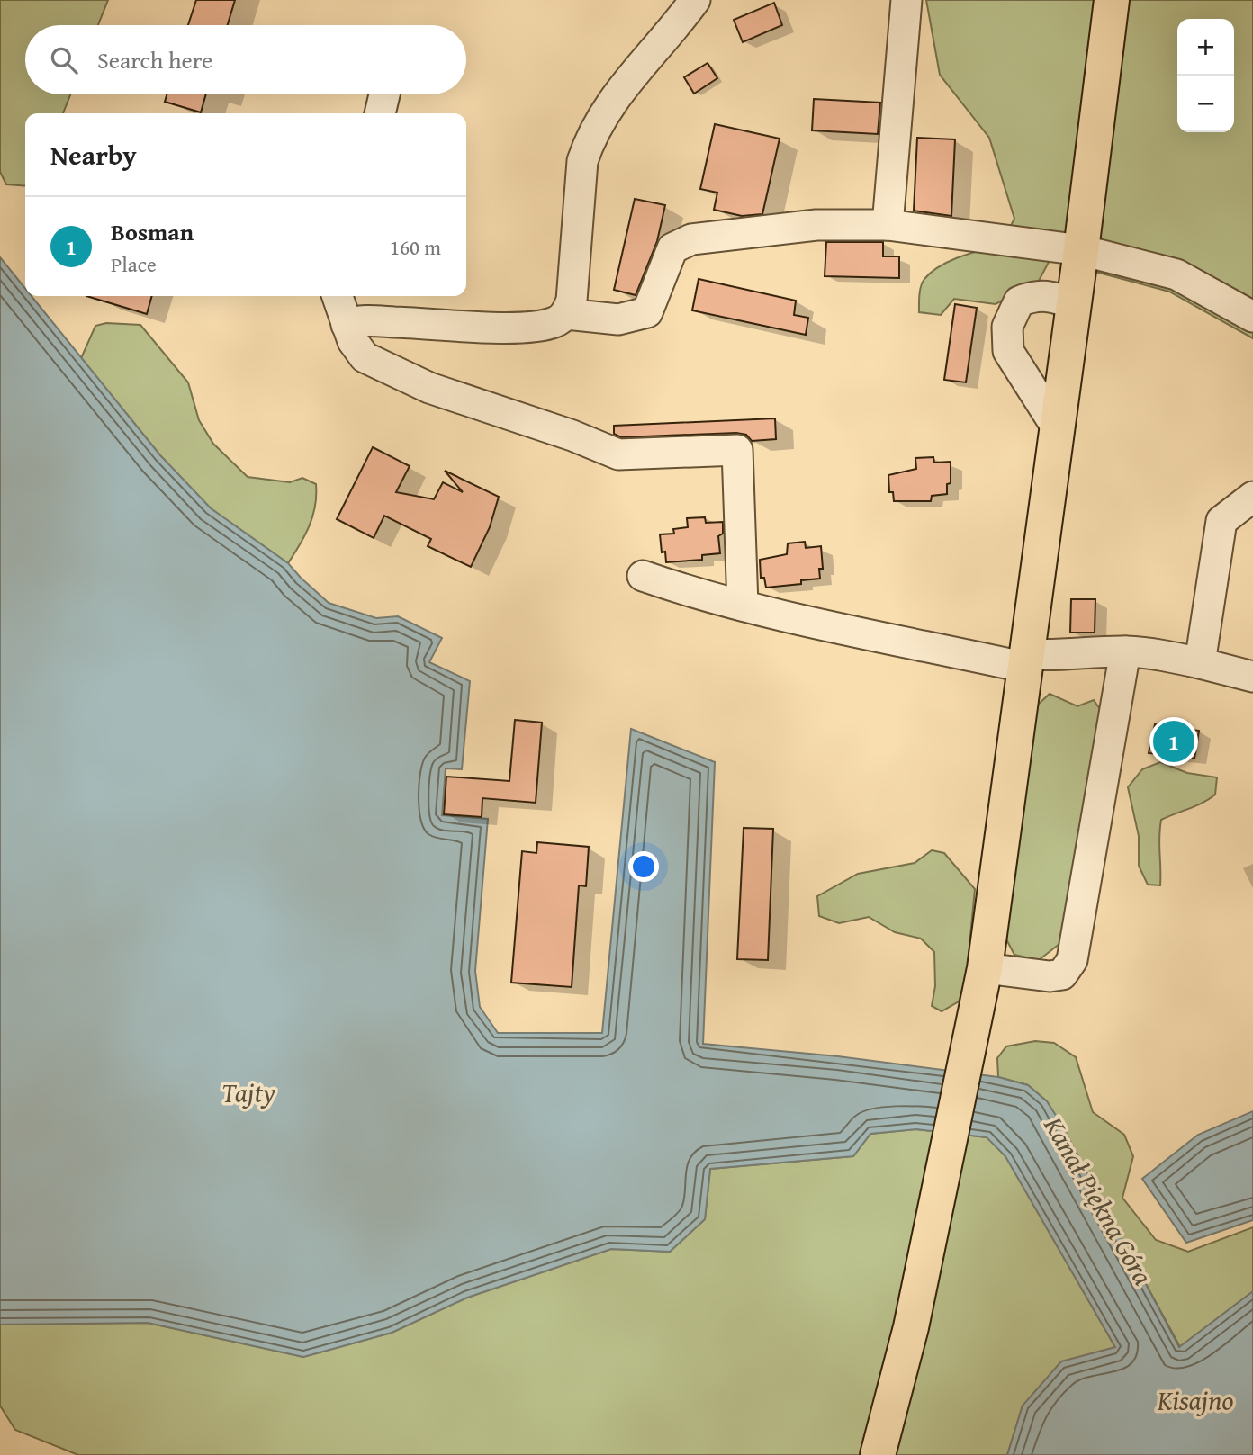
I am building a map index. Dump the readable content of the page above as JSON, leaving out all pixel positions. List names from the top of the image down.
{
  "water": ["Tajty", "Kanał Piękna Góra", "Kisajno"],
  "page": {
    "map_buttons": ["+", "−"],
    "search": "Search here",
    "heading": "Nearby",
    "list": [
      {
        "mark": "1",
        "name": "Bosman",
        "note": "Place",
        "value": "160 m"
      }
    ],
    "pins": "1"
  }
}
